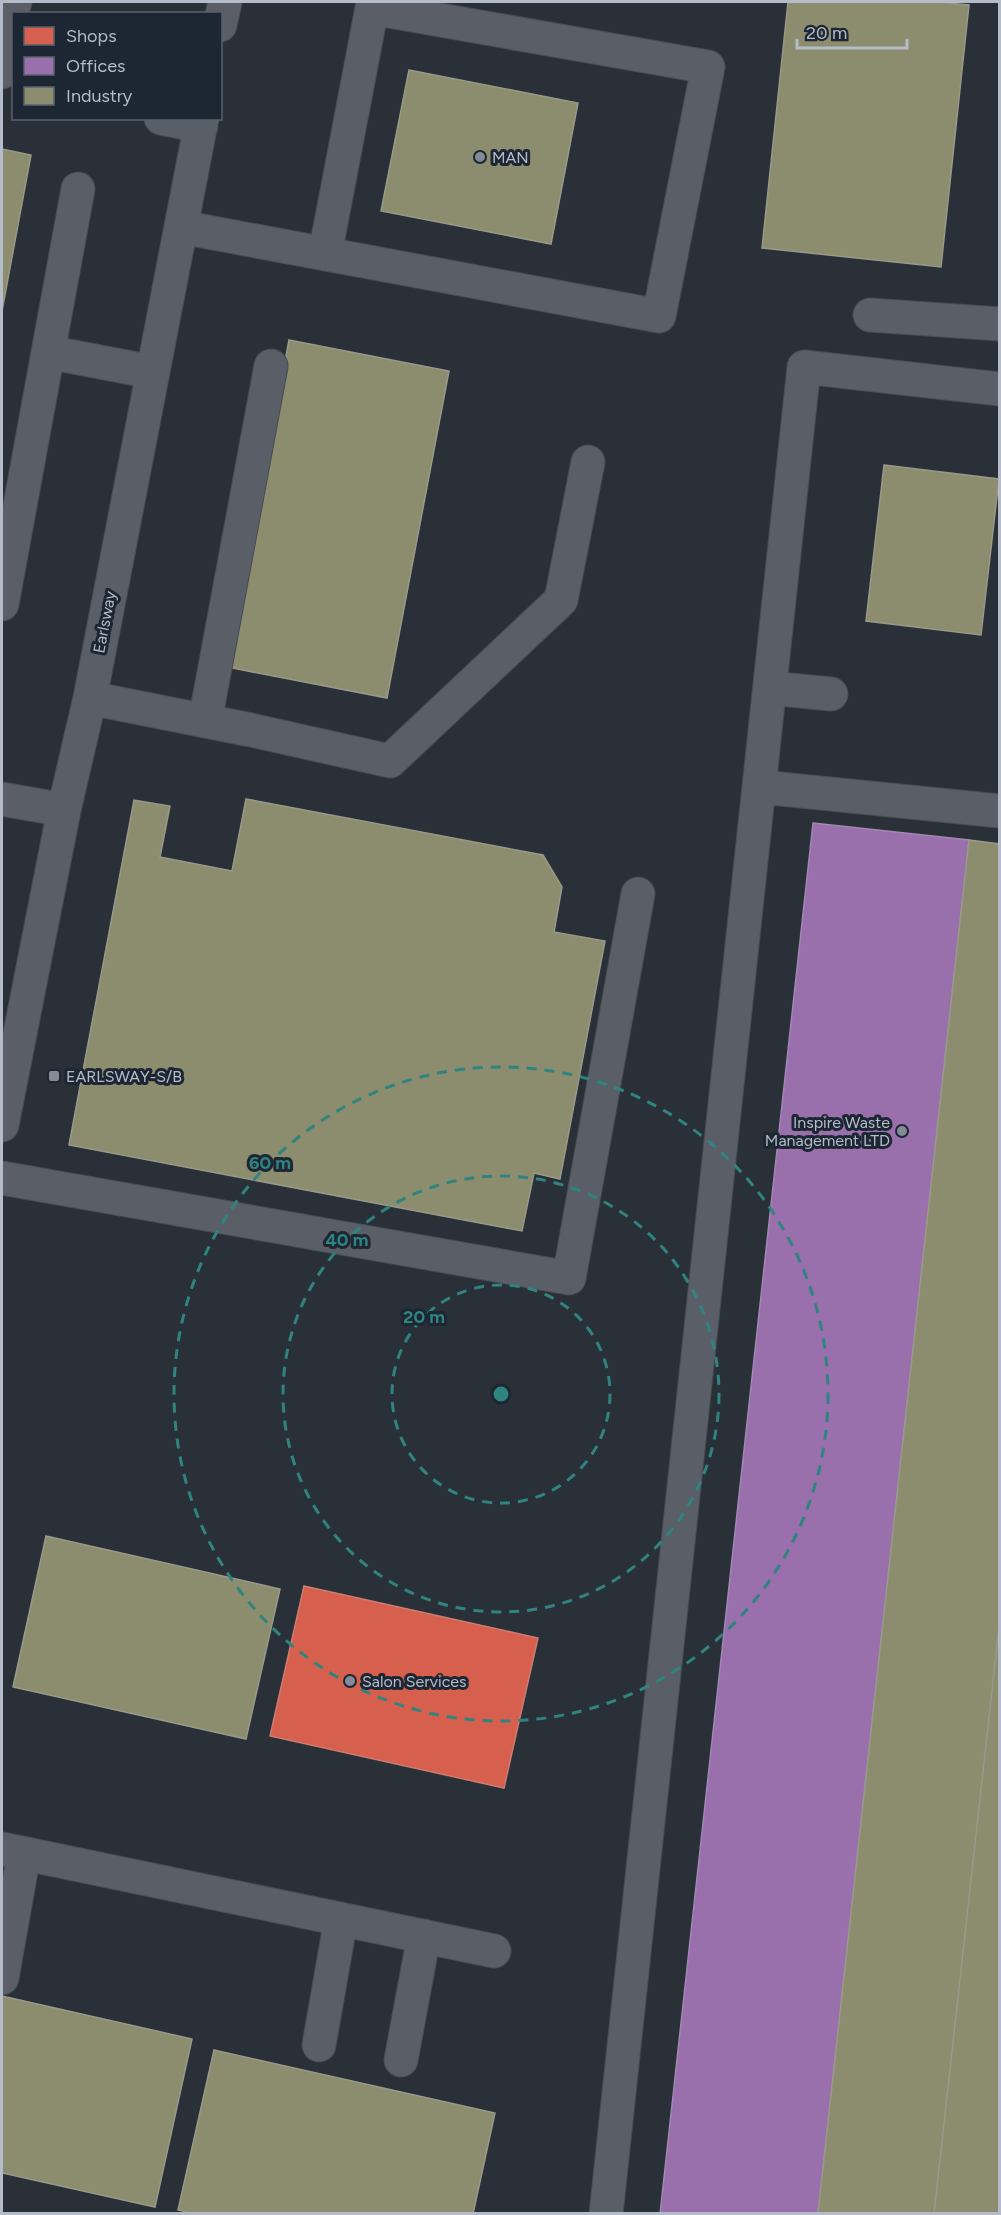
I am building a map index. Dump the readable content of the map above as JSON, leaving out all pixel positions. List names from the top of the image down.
{
  "streets": {
    "street": ["Earlsway"]
  },
  "places": {
    "other": ["MAN", "Inspire Waste Management LTD", "Salon Services"],
    "transit": ["EARLSWAY-S/B"]
  },
  "legend": ["Shops", "Offices", "Industry"],
  "scale_bar": "20 m",
  "rings": ["60 m", "40 m", "20 m"]
}
